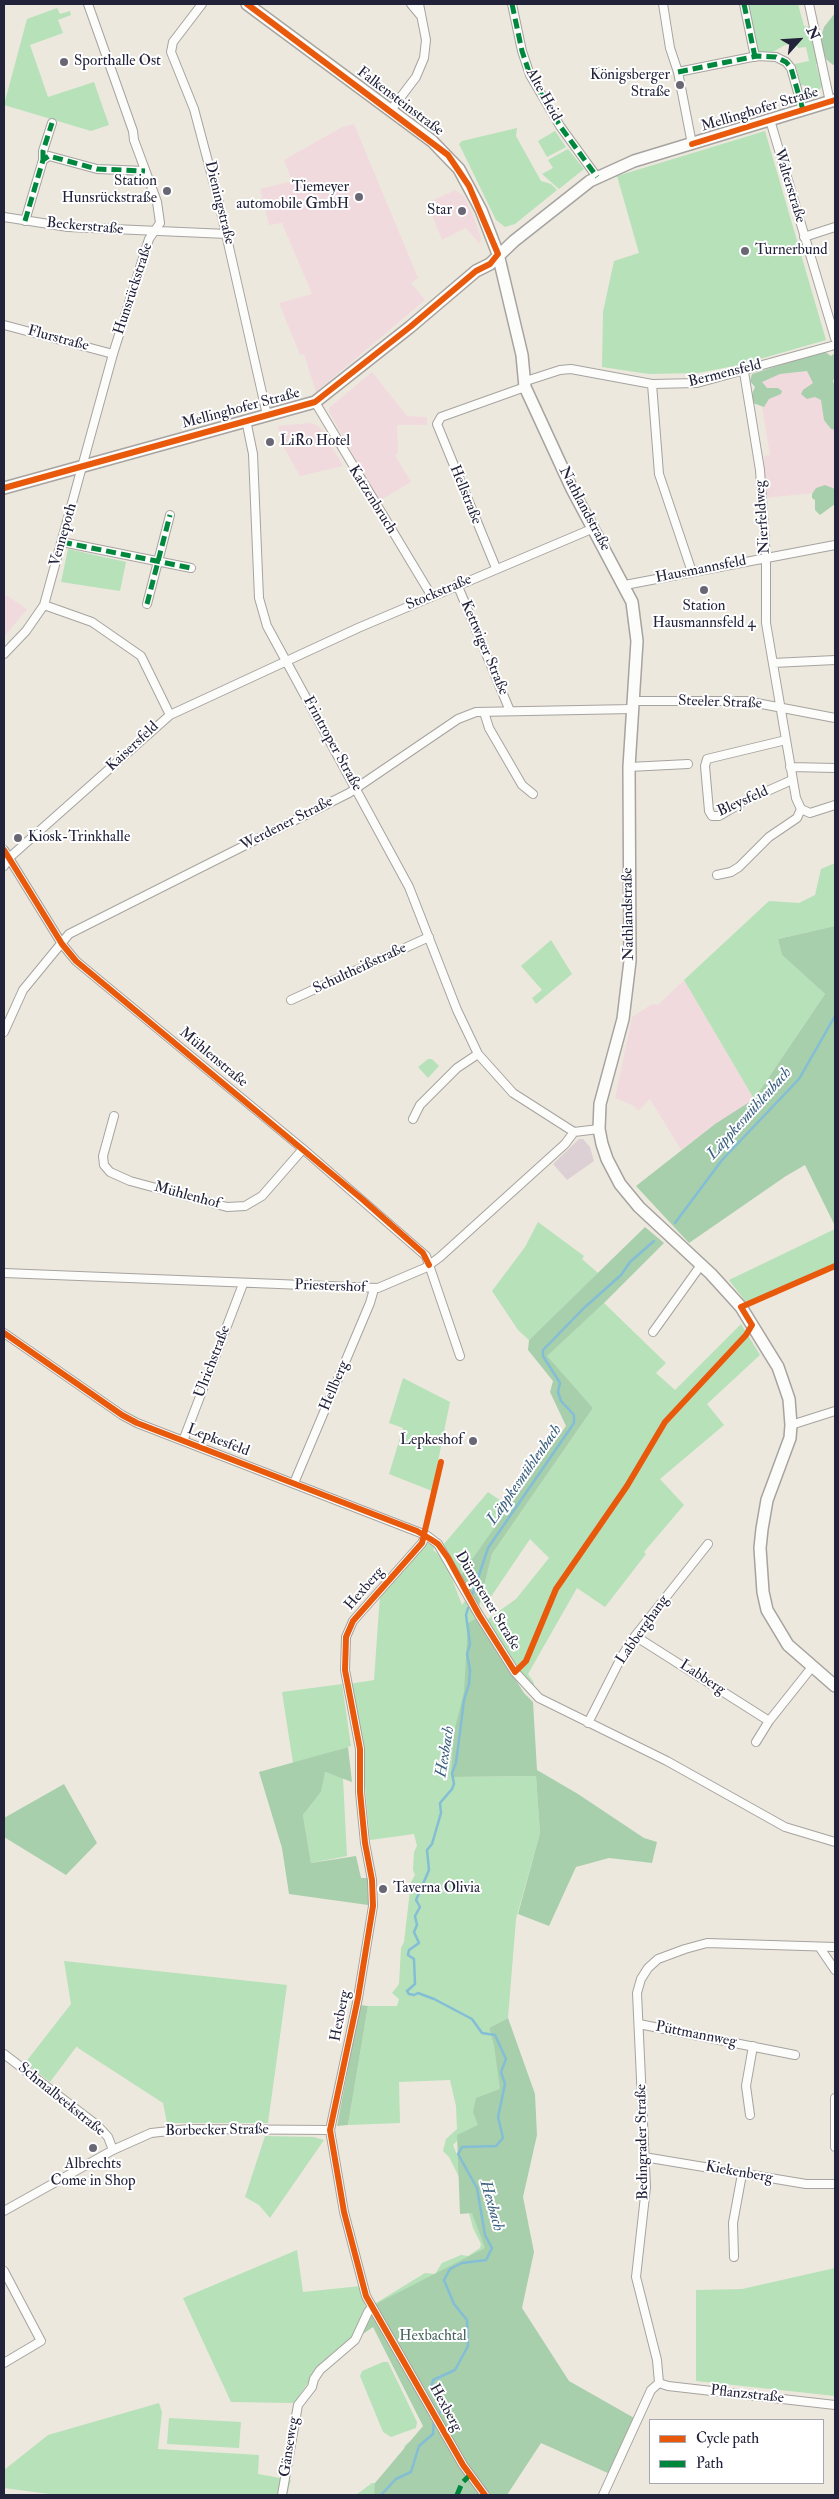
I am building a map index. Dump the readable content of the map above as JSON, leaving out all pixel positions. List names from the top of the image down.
{
  "streets": {
    "street": [
      "Alte Heid",
      "Falkensteinstraße",
      "Mellinghofer Straße",
      "Walterstraße",
      "Dieningstraße",
      "Beckerstraße",
      "Hunsrückstraße",
      "Flurstraße",
      "Bermensfeld",
      "Hellstraße",
      "Katzenbruch",
      "Nathlandstraße",
      "Nierfeldweg",
      "Vennepoth",
      "Hausmannsfeld",
      "Stockstraße",
      "Kettwiger Straße",
      "Steeler Straße",
      "Frintroper Straße",
      "Kaisersfeld",
      "Bleysfeld",
      "Werdener Straße",
      "Schultheißstraße",
      "Mühlenstraße",
      "Mühlenhof",
      "Priestershof",
      "Ulrichstraße",
      "Hellberg",
      "Lepkesfeld",
      "Hexberg",
      "Dümptener Straße",
      "Labberghang",
      "Labberg",
      "Püttmannweg",
      "Schmalbeekstraße",
      "Borbecker Straße",
      "Bedingrader Straße",
      "Kiekenberg",
      "Pflanzstraße",
      "Gänseweg"
    ]
  },
  "crossings": [
    ["Alte Heid", "Mellinghofer Straße"],
    ["Falkensteinstraße", "Mellinghofer Straße"],
    ["Falkensteinstraße", "Nathlandstraße"],
    ["Mellinghofer Straße", "Walterstraße"],
    ["Mellinghofer Straße", "Dieningstraße"],
    ["Mellinghofer Straße", "Hunsrückstraße"],
    ["Mellinghofer Straße", "Katzenbruch"],
    ["Mellinghofer Straße", "Nathlandstraße"],
    ["Mellinghofer Straße", "Vennepoth"],
    ["Mellinghofer Straße", "Frintroper Straße"],
    ["Dieningstraße", "Beckerstraße"],
    ["Beckerstraße", "Hunsrückstraße"],
    ["Hunsrückstraße", "Flurstraße"],
    ["Hunsrückstraße", "Vennepoth"],
    ["Bermensfeld", "Hellstraße"],
    ["Bermensfeld", "Nathlandstraße"],
    ["Bermensfeld", "Nierfeldweg"],
    ["Hellstraße", "Stockstraße"],
    ["Katzenbruch", "Stockstraße"],
    ["Nathlandstraße", "Hausmannsfeld"],
    ["Nathlandstraße", "Stockstraße"],
    ["Nathlandstraße", "Steeler Straße"],
    ["Nathlandstraße", "Werdener Straße"],
    ["Nierfeldweg", "Hausmannsfeld"],
    ["Nierfeldweg", "Steeler Straße"],
    ["Stockstraße", "Kettwiger Straße"],
    ["Stockstraße", "Frintroper Straße"],
    ["Stockstraße", "Kaisersfeld"],
    ["Kettwiger Straße", "Werdener Straße"],
    ["Steeler Straße", "Werdener Straße"],
    ["Frintroper Straße", "Kaisersfeld"],
    ["Frintroper Straße", "Werdener Straße"],
    ["Frintroper Straße", "Schultheißstraße"],
    ["Frintroper Straße", "Priestershof"],
    ["Kaisersfeld", "Mühlenstraße"],
    ["Werdener Straße", "Mühlenstraße"],
    ["Mühlenstraße", "Mühlenhof"],
    ["Mühlenstraße", "Priestershof"],
    ["Priestershof", "Ulrichstraße"],
    ["Priestershof", "Hellberg"],
    ["Ulrichstraße", "Lepkesfeld"],
    ["Hellberg", "Lepkesfeld"],
    ["Lepkesfeld", "Hexberg"],
    ["Lepkesfeld", "Dümptener Straße"],
    ["Hexberg", "Borbecker Straße"],
    ["Hexberg", "Gänseweg"],
    ["Dümptener Straße", "Labberghang"],
    ["Labberghang", "Labberg"],
    ["Püttmannweg", "Bedingrader Straße"],
    ["Schmalbeekstraße", "Borbecker Straße"],
    ["Bedingrader Straße", "Kiekenberg"],
    ["Bedingrader Straße", "Pflanzstraße"]
  ],
  "water": ["Läppkesmühlenbach", "Hexbach"],
  "parks": ["Hexbachtal"],
  "places": [
    "Sporthalle Ost",
    "Königsberger Straße",
    "Station Hunsrückstraße",
    "Tiemeyer automobile GmbH",
    "Star",
    "Turnerbund",
    "LiRo Hotel",
    "Station Hausmannsfeld 4",
    "Kiosk-Trinkhalle",
    "Lepkeshof",
    "Taverna Olivia",
    "Albrechts Come in Shop"
  ],
  "legend": ["Cycle path", "Path"],
  "north": "top right"
}
